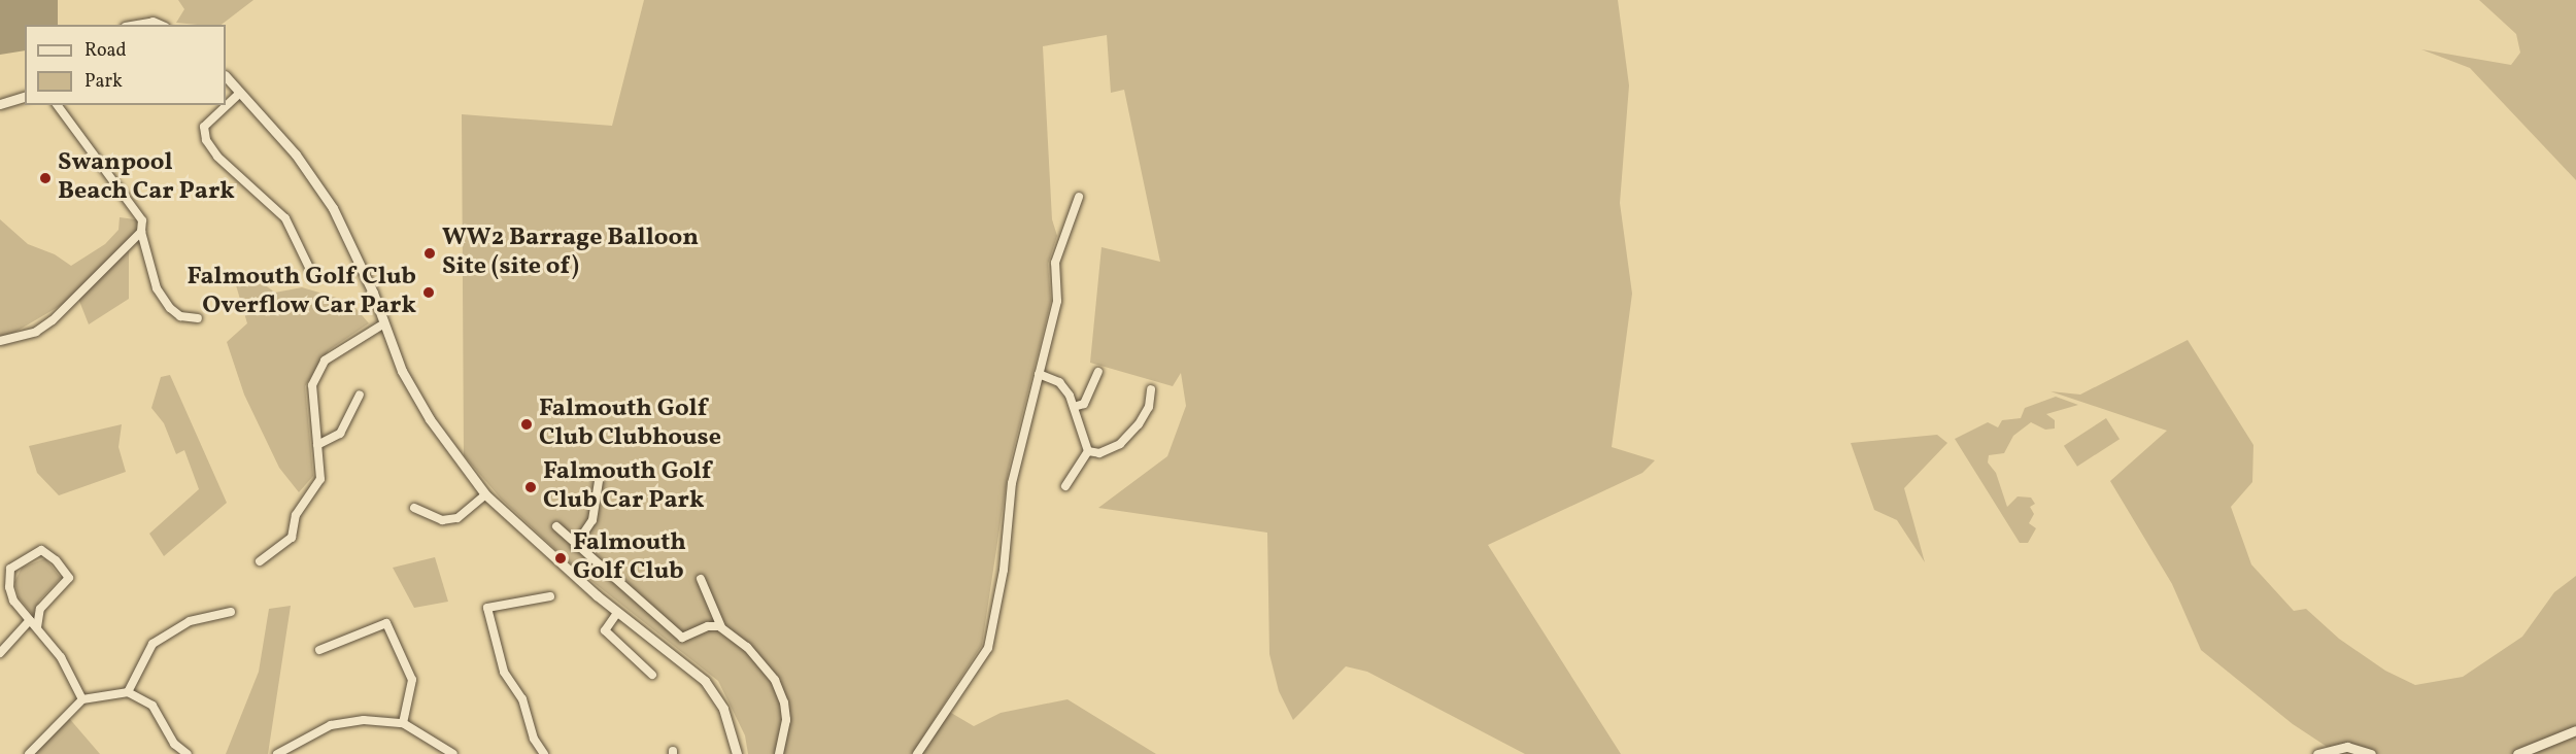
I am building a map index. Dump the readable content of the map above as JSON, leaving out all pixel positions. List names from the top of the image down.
{
  "places": [
    "Swanpool Beach Car Park",
    "WW2 Barrage Balloon Site (site of)",
    "Falmouth Golf Club Overflow Car Park",
    "Falmouth Golf Club Clubhouse",
    "Falmouth Golf Club Car Park",
    "Falmouth Golf Club"
  ],
  "legend": ["Road", "Park"]
}
